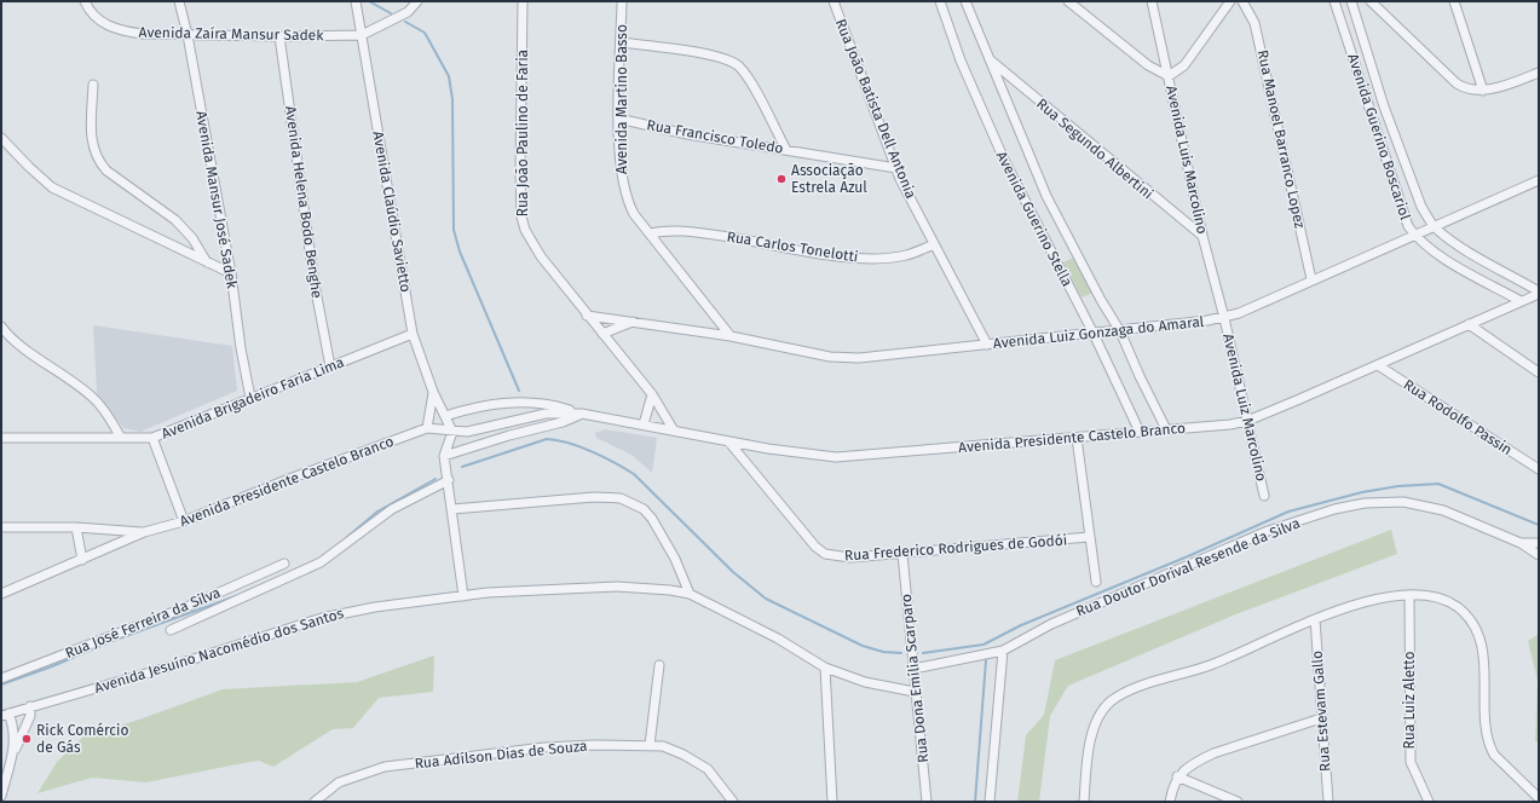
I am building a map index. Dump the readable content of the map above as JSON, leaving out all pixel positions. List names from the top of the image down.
{
  "streets": {
    "street": [
      "Avenida Zaíra Mansur Sadek",
      "Avenida Martino Basso",
      "Rua João Batista Dell Antonia",
      "Rua João Paulino de Faria",
      "Rua Francisco Toledo",
      "Avenida Guerino Boscariol",
      "Rua Manoel Barranco Lopez",
      "Rua Segundo Albertini",
      "Avenida Luis Marcolino",
      "Avenida Mansur José Sadek",
      "Avenida Helena Bodo Benghe",
      "Avenida Claúdio Savietto",
      "Avenida Guerino Stella",
      "Rua Carlos Tonelotti",
      "Avenida Luiz Gonzaga do Amaral",
      "Avenida Brigadeiro Faria Lima",
      "Avenida Luiz Marcolino",
      "Rua Rodolfo Passin",
      "Avenida Presidente Castelo Branco",
      "Rua Frederico Rodrigues de Godói",
      "Rua Doutor Dorival Resende da Silva",
      "Rua José Ferreira da Silva",
      "Avenida Jesuíno Nacomédio dos Santos",
      "Rua Dona Emília Scarparo",
      "Rua Luiz Aletto",
      "Rua Estevam Gallo",
      "Rua Adílson Dias de Souza"
    ]
  },
  "crossings": [
    ["Avenida Zaíra Mansur Sadek", "Avenida Mansur José Sadek"],
    ["Avenida Zaíra Mansur Sadek", "Avenida Helena Bodo Benghe"],
    ["Avenida Zaíra Mansur Sadek", "Avenida Claúdio Savietto"],
    ["Avenida Martino Basso", "Rua Francisco Toledo"],
    ["Avenida Martino Basso", "Rua Carlos Tonelotti"],
    ["Avenida Martino Basso", "Avenida Luiz Gonzaga do Amaral"],
    ["Rua João Batista Dell Antonia", "Rua Francisco Toledo"],
    ["Rua João Batista Dell Antonia", "Rua Carlos Tonelotti"],
    ["Rua João Batista Dell Antonia", "Avenida Luiz Gonzaga do Amaral"],
    ["Rua João Paulino de Faria", "Avenida Luiz Gonzaga do Amaral"],
    ["Rua João Paulino de Faria", "Avenida Presidente Castelo Branco"],
    ["Avenida Guerino Boscariol", "Avenida Luiz Gonzaga do Amaral"],
    ["Avenida Guerino Boscariol", "Avenida Presidente Castelo Branco"],
    ["Rua Manoel Barranco Lopez", "Avenida Luiz Gonzaga do Amaral"],
    ["Rua Segundo Albertini", "Avenida Luis Marcolino"],
    ["Rua Segundo Albertini", "Avenida Guerino Stella"],
    ["Avenida Luis Marcolino", "Avenida Luiz Gonzaga do Amaral"],
    ["Avenida Luis Marcolino", "Avenida Luiz Marcolino"],
    ["Avenida Mansur José Sadek", "Avenida Brigadeiro Faria Lima"],
    ["Avenida Helena Bodo Benghe", "Avenida Brigadeiro Faria Lima"],
    ["Avenida Claúdio Savietto", "Avenida Brigadeiro Faria Lima"],
    ["Avenida Claúdio Savietto", "Avenida Presidente Castelo Branco"],
    ["Avenida Guerino Stella", "Avenida Luiz Gonzaga do Amaral"],
    ["Avenida Guerino Stella", "Avenida Presidente Castelo Branco"],
    ["Avenida Luiz Gonzaga do Amaral", "Avenida Luiz Marcolino"],
    ["Avenida Luiz Marcolino", "Avenida Presidente Castelo Branco"],
    ["Rua Rodolfo Passin", "Avenida Presidente Castelo Branco"],
    ["Avenida Presidente Castelo Branco", "Rua Frederico Rodrigues de Godói"],
    ["Rua Frederico Rodrigues de Godói", "Rua Dona Emília Scarparo"],
    ["Rua Doutor Dorival Resende da Silva", "Rua Dona Emília Scarparo"],
    ["Avenida Jesuíno Nacomédio dos Santos", "Rua Dona Emília Scarparo"]
  ],
  "places": ["Associação Estrela Azul", "Rick Comércio de Gás"]
}
